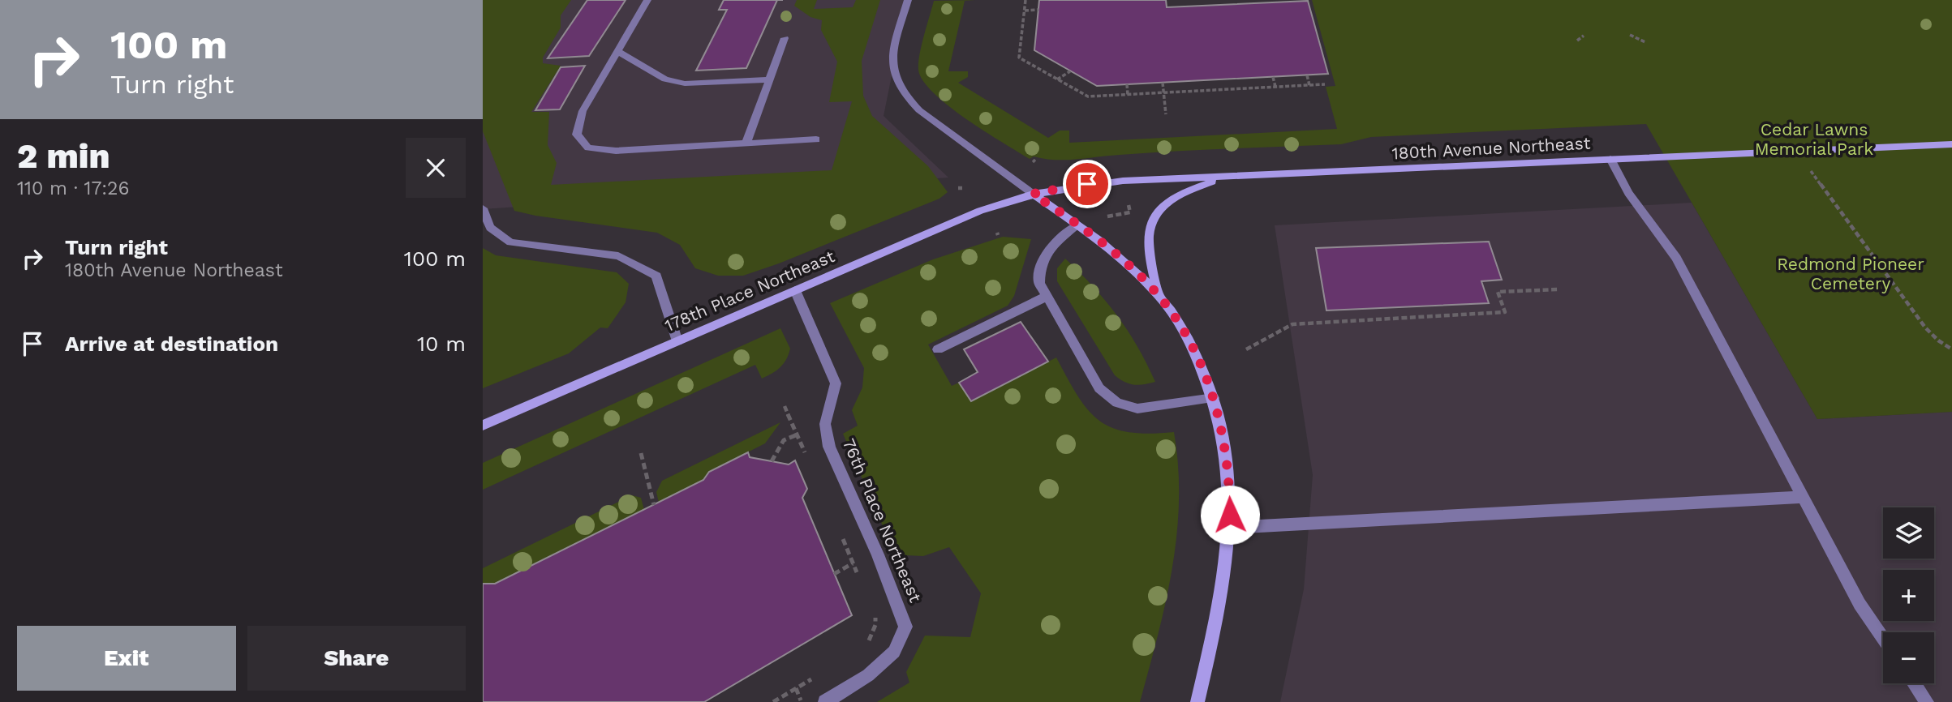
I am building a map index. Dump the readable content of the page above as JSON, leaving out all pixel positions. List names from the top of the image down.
{
  "streets": {
    "street": ["180th Avenue Northeast", "178th Place Northeast", "76th Place Northeast"]
  },
  "crossings": [
    ["180th Avenue Northeast", "178th Place Northeast"],
    ["178th Place Northeast", "76th Place Northeast"]
  ],
  "parks": ["Cedar Lawns Memorial Park", "Redmond Pioneer Cemetery"],
  "page": {
    "turn": ["100 m", "Turn right"],
    "heading": ["2 min", "110 m · 17:26"],
    "list": [
      {
        "name": "Turn right",
        "note": "180th Avenue Northeast",
        "value": "100 m"
      },
      {
        "name": "Arrive at destination",
        "value": "10 m"
      }
    ],
    "map_buttons": ["+", "−"],
    "buttons": ["Exit", "Share"]
  }
}
